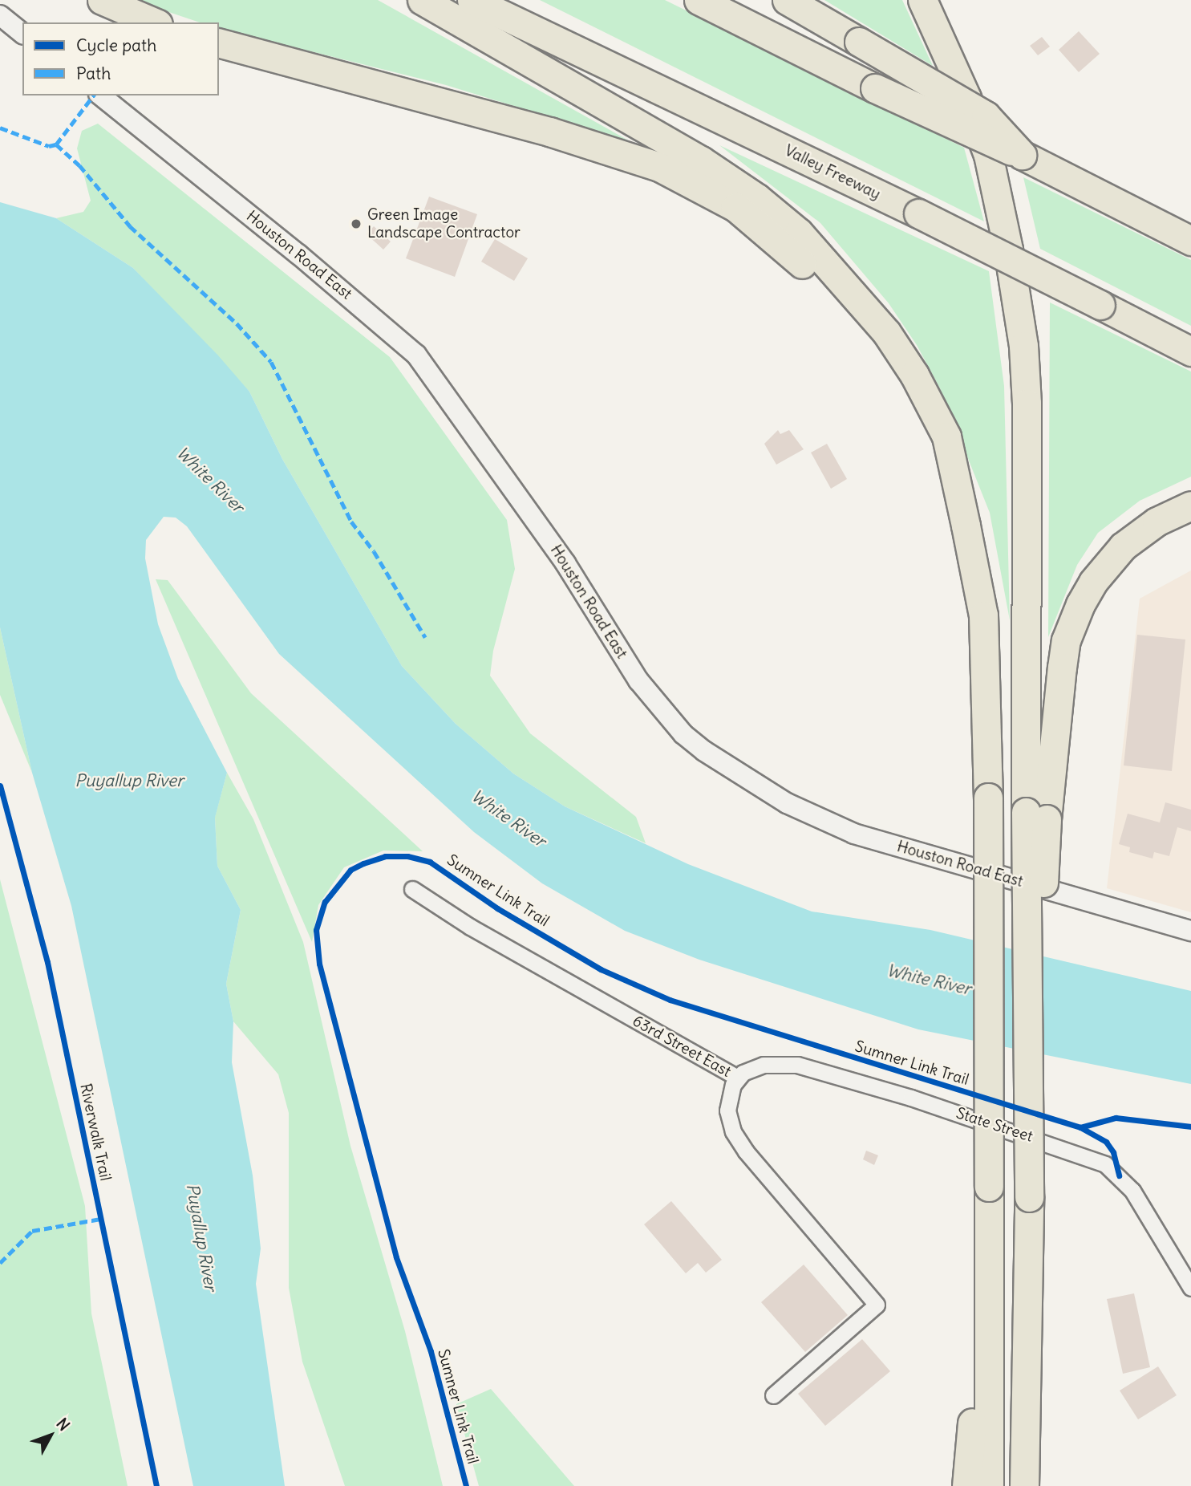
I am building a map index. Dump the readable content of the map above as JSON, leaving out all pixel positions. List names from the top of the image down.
{
  "streets": {
    "highway": ["Valley Freeway"],
    "street": ["Houston Road East", "63rd Street East", "State Street"],
    "cycle path": ["Sumner Link Trail", "Riverwalk Trail"]
  },
  "crossings": [
    ["63rd Street East", "State Street"]
  ],
  "water": ["White River", "Puyallup River"],
  "places": ["Green Image Landscape Contractor"],
  "legend": ["Cycle path", "Path"],
  "north": "top right"
}
